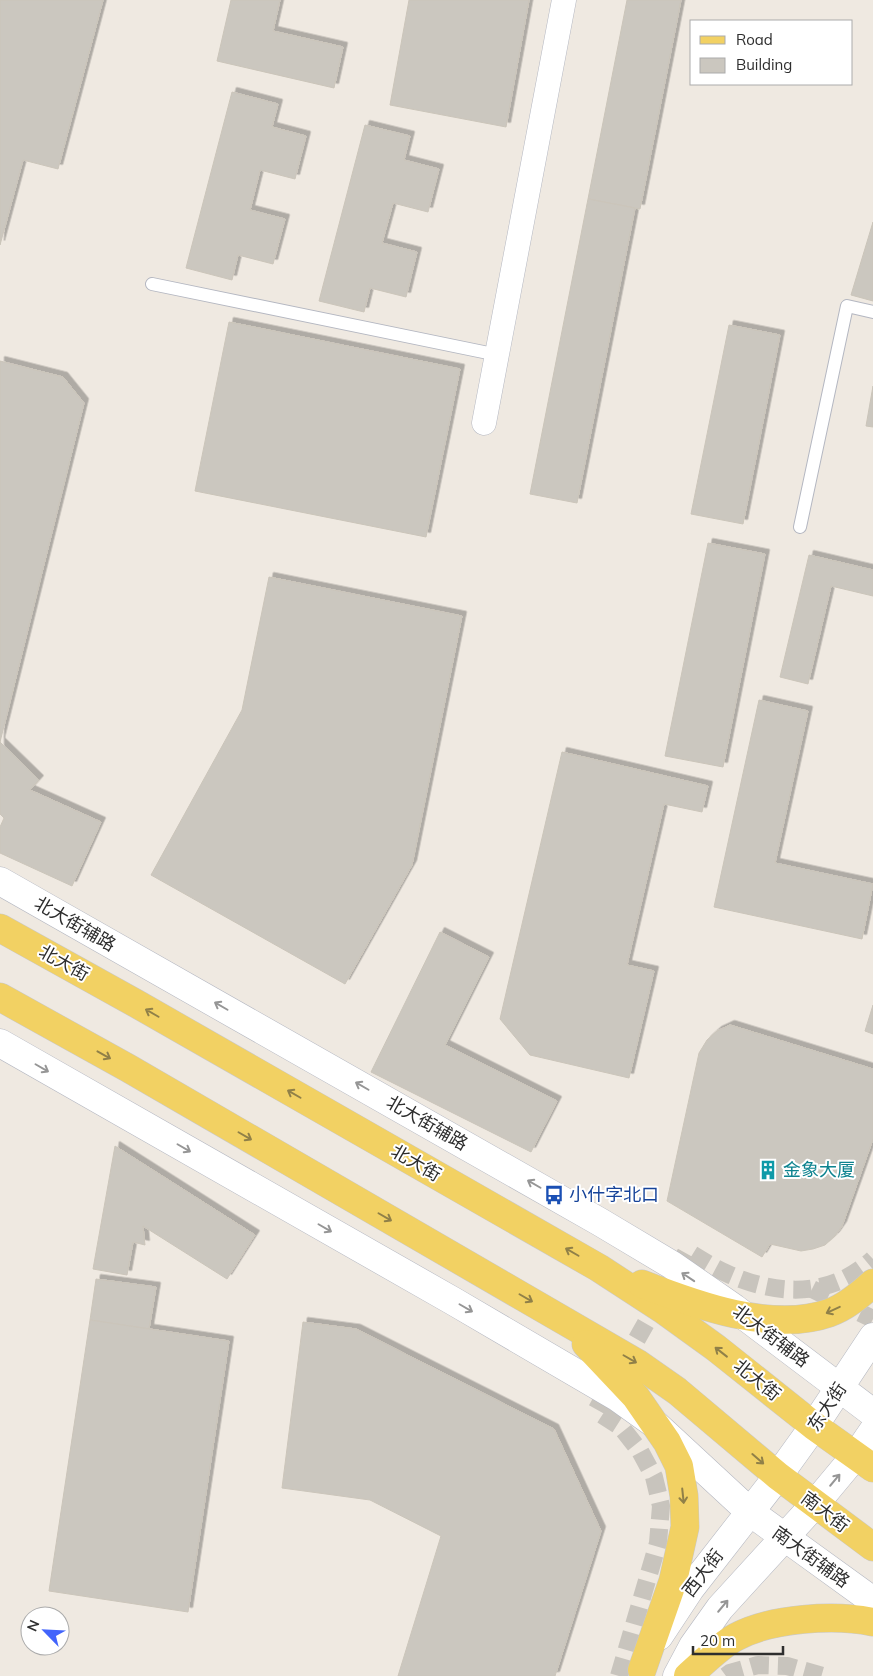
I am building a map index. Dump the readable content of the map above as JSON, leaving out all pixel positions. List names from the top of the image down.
{
  "streets": {
    "main road": ["北大街", "南大街"],
    "street": [
      "北大街辅路",
      "东大街",
      "南大街辅路",
      "西大街"
    ]
  },
  "crossings": [
    ["北大街辅路", "东大街"],
    ["北大街", "东大街"],
    ["东大街", "南大街"],
    ["东大街", "西大街"],
    ["南大街", "西大街"],
    ["南大街辅路", "西大街"]
  ],
  "places": {
    "building": ["金象大厦"],
    "bus stop": ["小什字北口"]
  },
  "legend": ["Road", "Building"],
  "scale_bar": "20 m",
  "north": "top left"
}
